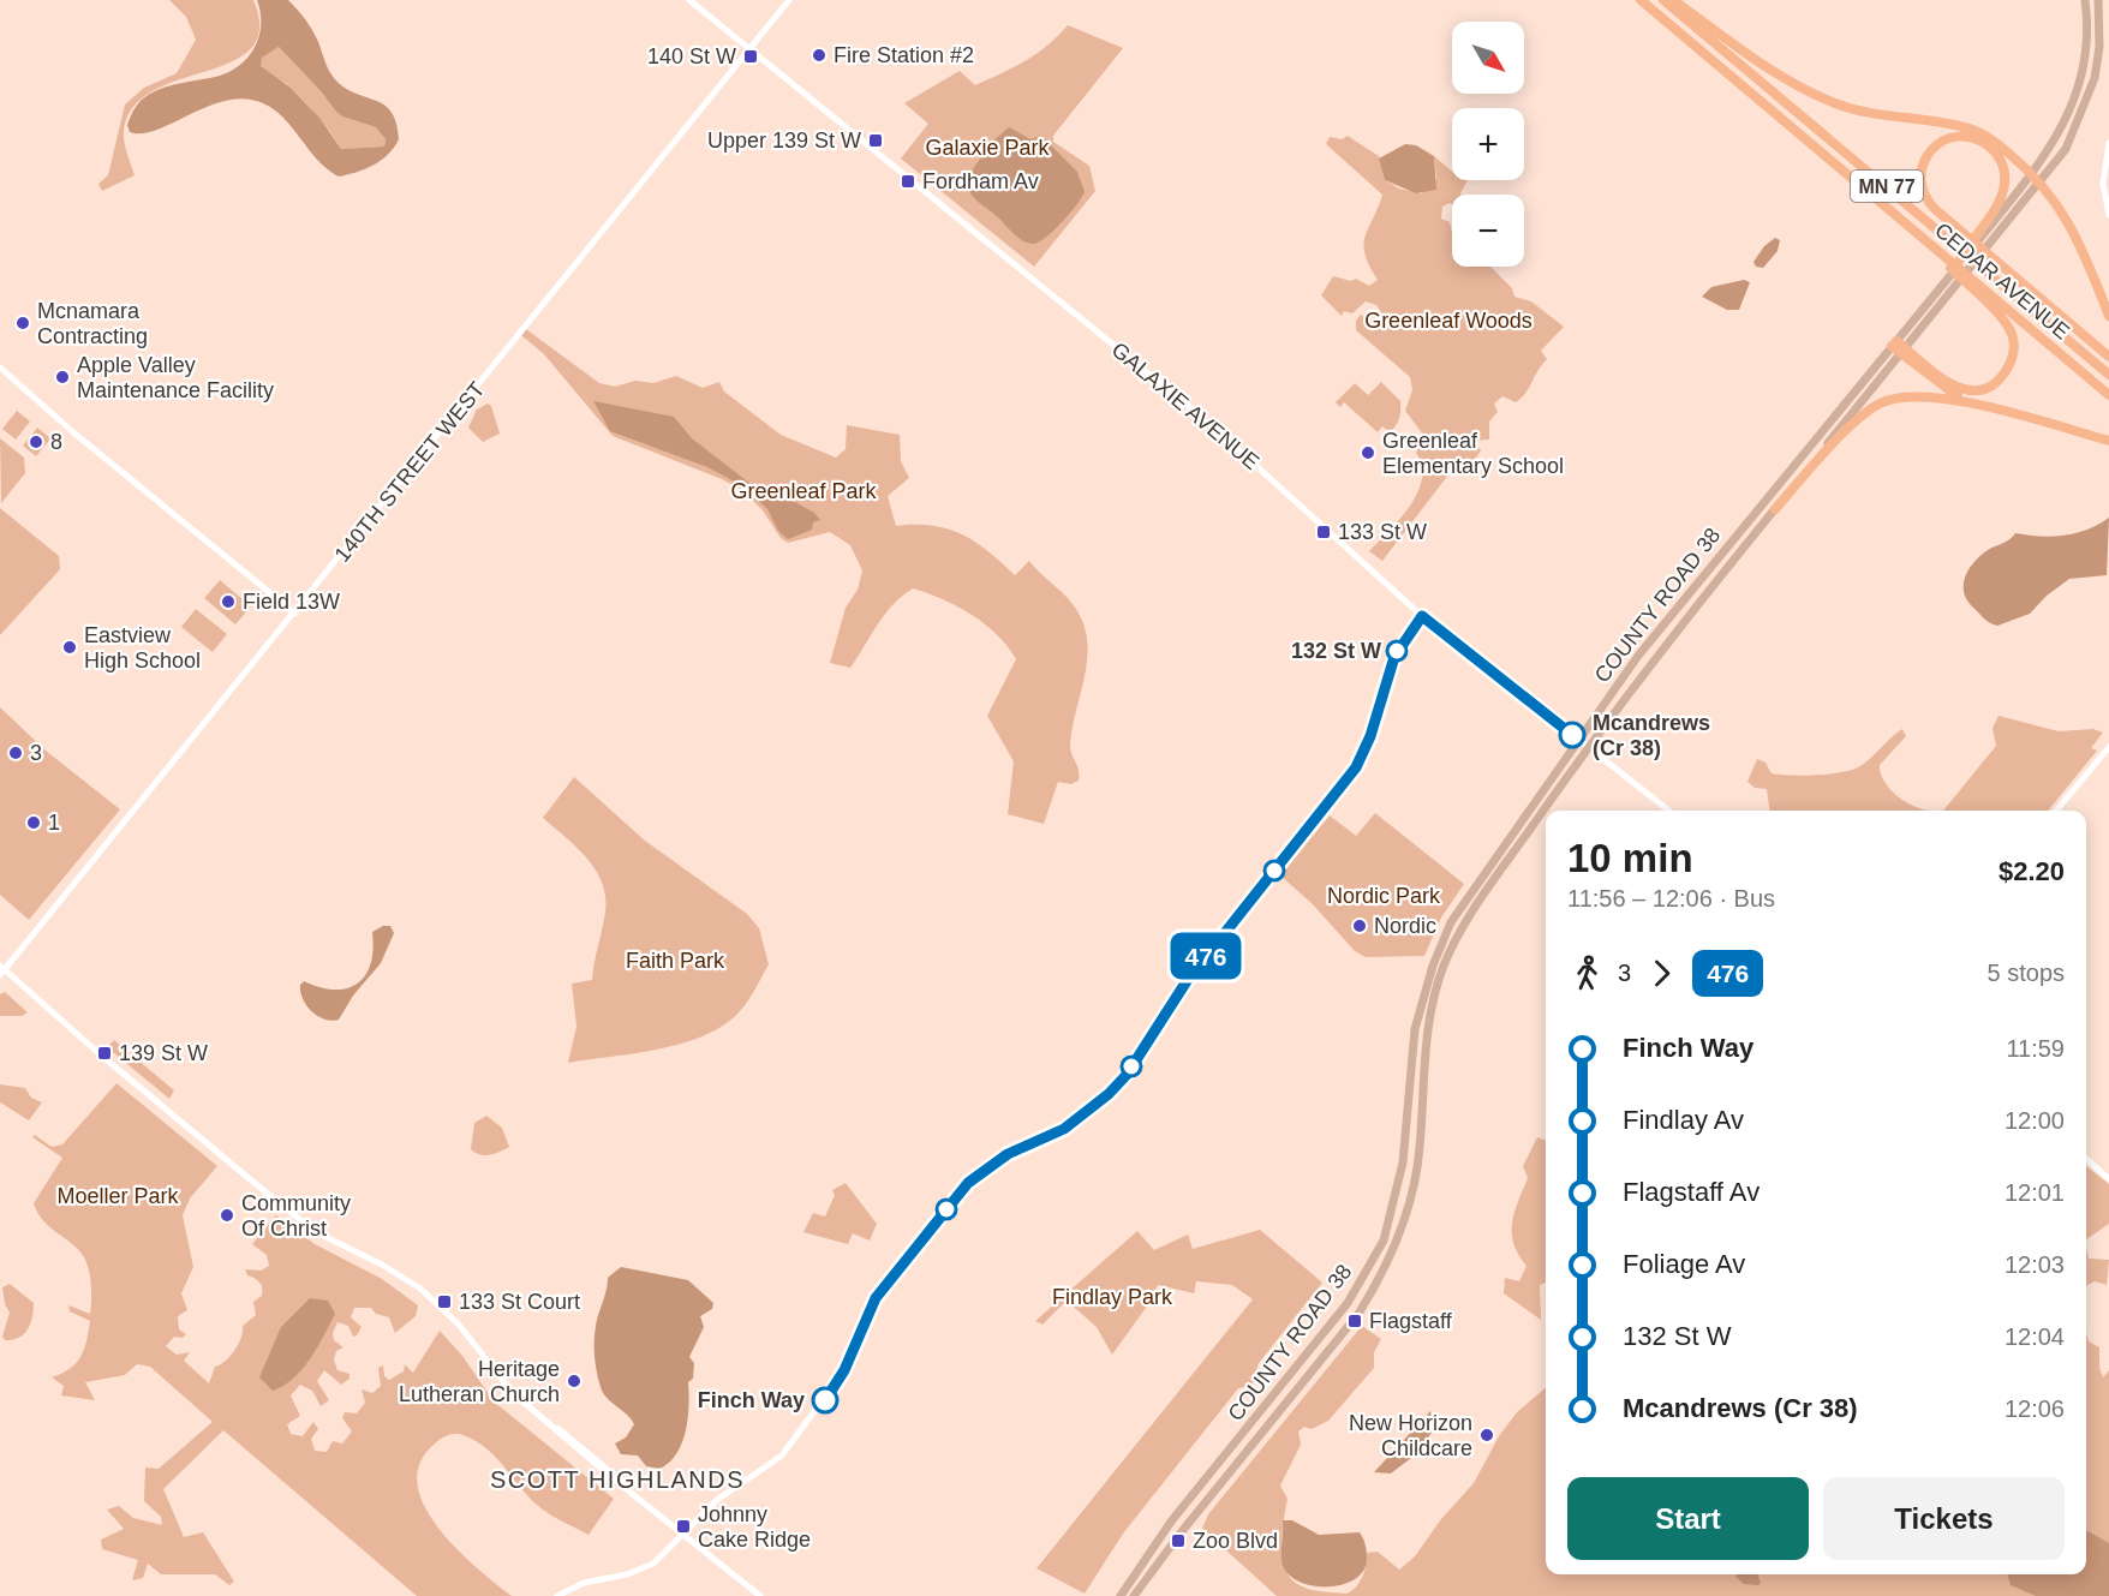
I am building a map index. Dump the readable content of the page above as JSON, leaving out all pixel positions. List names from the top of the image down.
{
  "streets": {
    "highway": ["MN 77", "CEDAR AVENUE"],
    "main road": ["COUNTY ROAD 38"],
    "street": ["GALAXIE AVENUE", "140TH STREET WEST"]
  },
  "crossings": [
    ["GALAXIE AVENUE", "140TH STREET WEST"],
    ["GALAXIE AVENUE", "COUNTY ROAD 38"]
  ],
  "districts": ["SCOTT HIGHLANDS"],
  "parks": [
    "Galaxie Park",
    "Greenleaf Woods",
    "Greenleaf Park",
    "Nordic Park",
    "Faith Park",
    "Moeller Park",
    "Findlay Park"
  ],
  "places": {
    "other": [
      "Fire Station #2",
      "Mcnamara Contracting",
      "Apple Valley Maintenance Facility",
      "8",
      "Greenleaf Elementary School",
      "Field 13W",
      "Eastview High School",
      "132 St W",
      "Mcandrews (Cr 38)",
      "3",
      "1",
      "Nordic",
      "Community Of Christ",
      "Heritage Lutheran Church",
      "Finch Way",
      "New Horizon Childcare"
    ],
    "transit": [
      "140 St W",
      "Upper 139 St W",
      "Fordham Av",
      "133 St W",
      "139 St W",
      "133 St Court",
      "Flagstaff",
      "Johnny Cake Ridge",
      "Zoo Blvd"
    ]
  },
  "lines": ["bus line 476"],
  "north": "bottom right",
  "page": {
    "on_map": "476",
    "map_buttons": ["+", "−"],
    "heading": ["10 min", "11:56 – 12:06 · Bus", "$2.20"],
    "legs": ["3", "476", "5 stops"],
    "list": [
      {
        "name": "Finch Way",
        "value": "11:59"
      },
      {
        "name": "Findlay Av",
        "value": "12:00"
      },
      {
        "name": "Flagstaff Av",
        "value": "12:01"
      },
      {
        "name": "Foliage Av",
        "value": "12:03"
      },
      {
        "name": "132 St W",
        "value": "12:04"
      },
      {
        "name": "Mcandrews (Cr 38)",
        "value": "12:06"
      }
    ],
    "buttons": ["Start", "Tickets"]
  }
}
